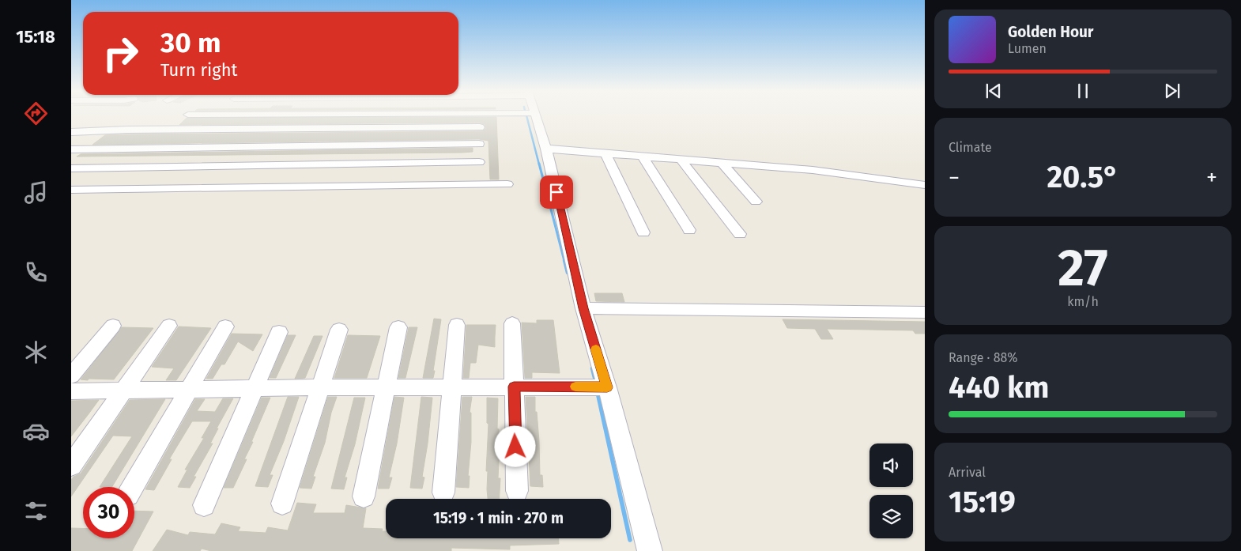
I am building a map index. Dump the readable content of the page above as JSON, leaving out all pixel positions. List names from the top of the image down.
{
  "page": {
    "tabs": "15:18",
    "turn": ["30 m", "Turn right"],
    "song": ["Golden Hour", "Lumen"],
    "tile": [
      "Climate",
      ["27", "km/h"],
      ["Range · 88%", "440 km"],
      ["Arrival", "15:19"]
    ],
    "heat": ["−", "20.5°", "+"],
    "limit": "30",
    "trip": "15:19 · 1 min · 270 m"
  }
}
